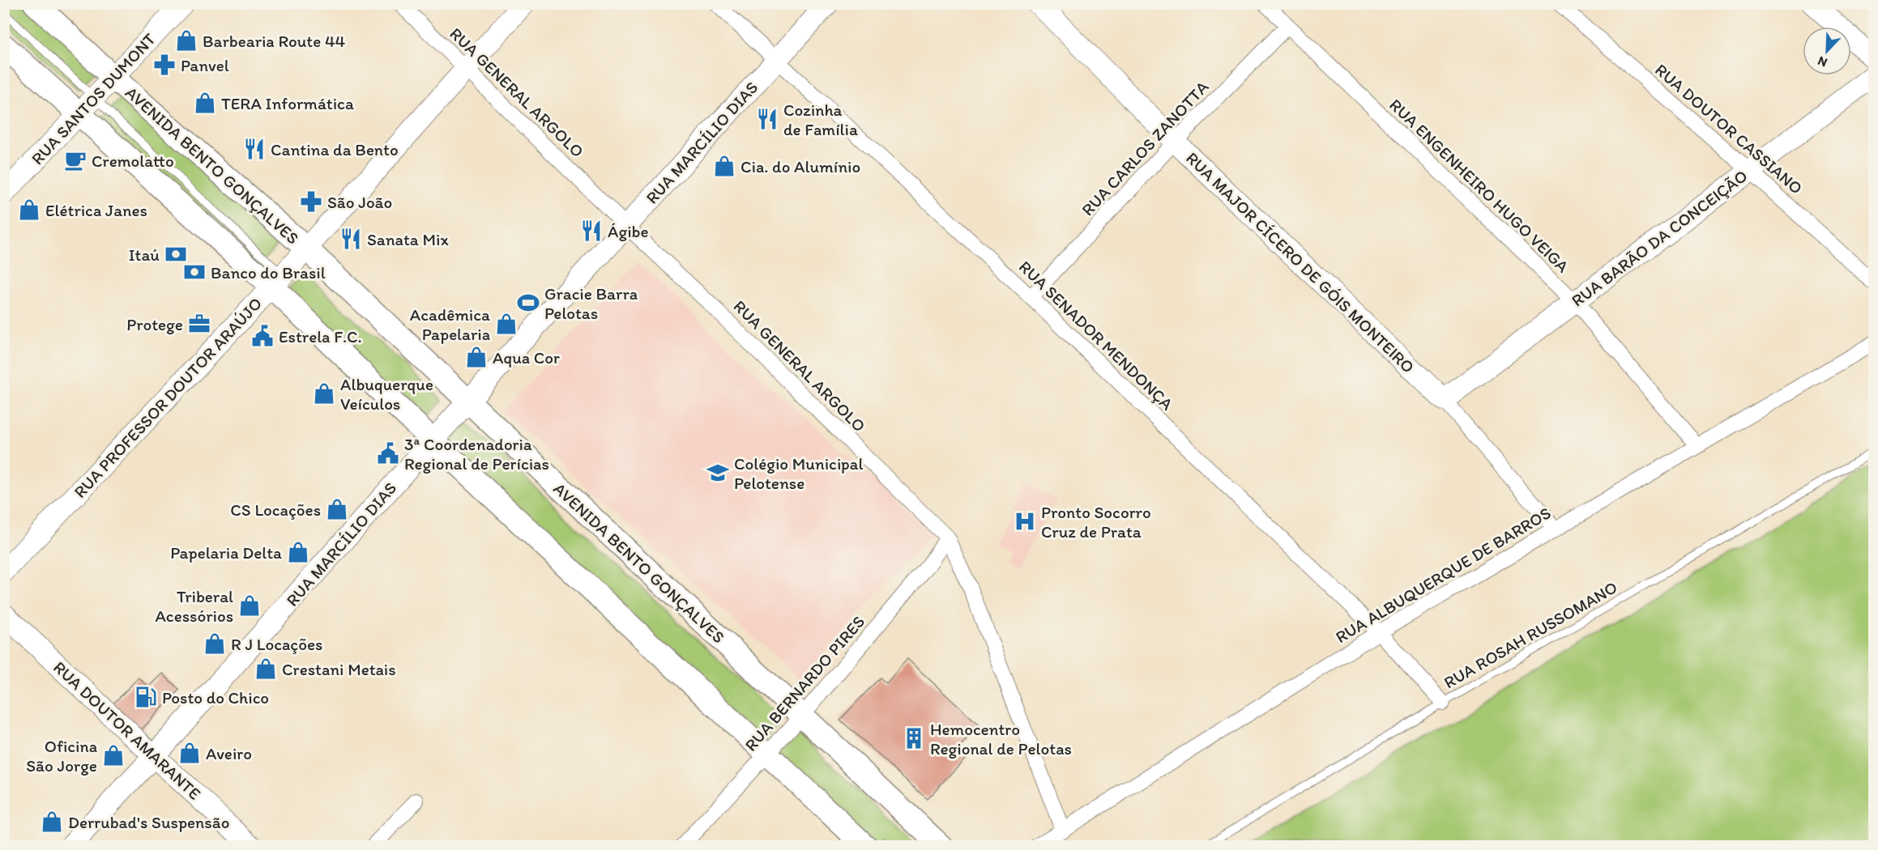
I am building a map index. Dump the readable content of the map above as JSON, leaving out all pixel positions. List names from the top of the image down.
{
  "streets": {
    "main road": [
      "RUA SANTOS DUMONT",
      "RUA MARCÍLIO DIAS",
      "AVENIDA BENTO GONÇALVES",
      "RUA BARÃO DA CONCEIÇÃO",
      "RUA MAJOR CÍCERO DE GÓIS MONTEIRO",
      "RUA PROFESSOR DOUTOR ARAÚJO",
      "RUA DOUTOR AMARANTE"
    ],
    "street": [
      "RUA GENERAL ARGOLO",
      "RUA DOUTOR CASSIANO",
      "RUA CARLOS ZANOTTA",
      "RUA ENGENHEIRO HUGO VEIGA",
      "RUA SENADOR MENDONÇA",
      "RUA ALBUQUERQUE DE BARROS",
      "RUA BERNARDO PIRES"
    ],
    "lane": ["RUA ROSAH RUSSOMANO"]
  },
  "crossings": [
    ["RUA GENERAL ARGOLO", "RUA MARCÍLIO DIAS"],
    ["RUA GENERAL ARGOLO", "RUA PROFESSOR DOUTOR ARAÚJO"],
    ["RUA GENERAL ARGOLO", "RUA ALBUQUERQUE DE BARROS"],
    ["RUA GENERAL ARGOLO", "RUA BERNARDO PIRES"],
    ["RUA SANTOS DUMONT", "AVENIDA BENTO GONÇALVES"],
    ["RUA DOUTOR CASSIANO", "RUA BARÃO DA CONCEIÇÃO"],
    ["RUA MARCÍLIO DIAS", "AVENIDA BENTO GONÇALVES"],
    ["RUA MARCÍLIO DIAS", "RUA SENADOR MENDONÇA"],
    ["RUA MARCÍLIO DIAS", "RUA DOUTOR AMARANTE"],
    ["RUA CARLOS ZANOTTA", "RUA ENGENHEIRO HUGO VEIGA"],
    ["RUA CARLOS ZANOTTA", "RUA MAJOR CÍCERO DE GÓIS MONTEIRO"],
    ["RUA CARLOS ZANOTTA", "RUA SENADOR MENDONÇA"],
    ["AVENIDA BENTO GONÇALVES", "RUA PROFESSOR DOUTOR ARAÚJO"],
    ["AVENIDA BENTO GONÇALVES", "RUA BERNARDO PIRES"],
    ["RUA ENGENHEIRO HUGO VEIGA", "RUA BARÃO DA CONCEIÇÃO"],
    ["RUA ENGENHEIRO HUGO VEIGA", "RUA ALBUQUERQUE DE BARROS"],
    ["RUA BARÃO DA CONCEIÇÃO", "RUA MAJOR CÍCERO DE GÓIS MONTEIRO"],
    ["RUA MAJOR CÍCERO DE GÓIS MONTEIRO", "RUA ALBUQUERQUE DE BARROS"],
    ["RUA SENADOR MENDONÇA", "RUA ALBUQUERQUE DE BARROS"],
    ["RUA SENADOR MENDONÇA", "RUA ROSAH RUSSOMANO"]
  ],
  "places": {
    "shop": [
      "Barbearia Route 44",
      "TERA Informática",
      "Cia. do Alumínio",
      "Elétrica Janes",
      "Acadêmica Papelaria",
      "Aqua Cor",
      "Albuquerque Veículos",
      "CS Locações",
      "Papelaria Delta",
      "Triberal Acessórios",
      "R J Locações",
      "Crestani Metais",
      "Aveiro",
      "Oficina São Jorge",
      "Derrubad's Suspensão"
    ],
    "pharmacy": ["Panvel", "São João"],
    "restaurant": [
      "Cozinha de Família",
      "Cantina da Bento",
      "Ágibe",
      "Sanata Mix"
    ],
    "cafe": ["Cremolatto"],
    "bank": ["Itaú", "Banco do Brasil"],
    "sports": ["Gracie Barra Pelotas"],
    "office": ["Protege"],
    "public building": ["Estrela F.C.", "3ª Coordenadoria Regional de Perícias"],
    "school or university": ["Colégio Municipal Pelotense"],
    "hospital": ["Pronto Socorro Cruz de Prata"],
    "fuel station": ["Posto do Chico"],
    "building": ["Hemocentro Regional de Pelotas"]
  },
  "north": "bottom left"
}
